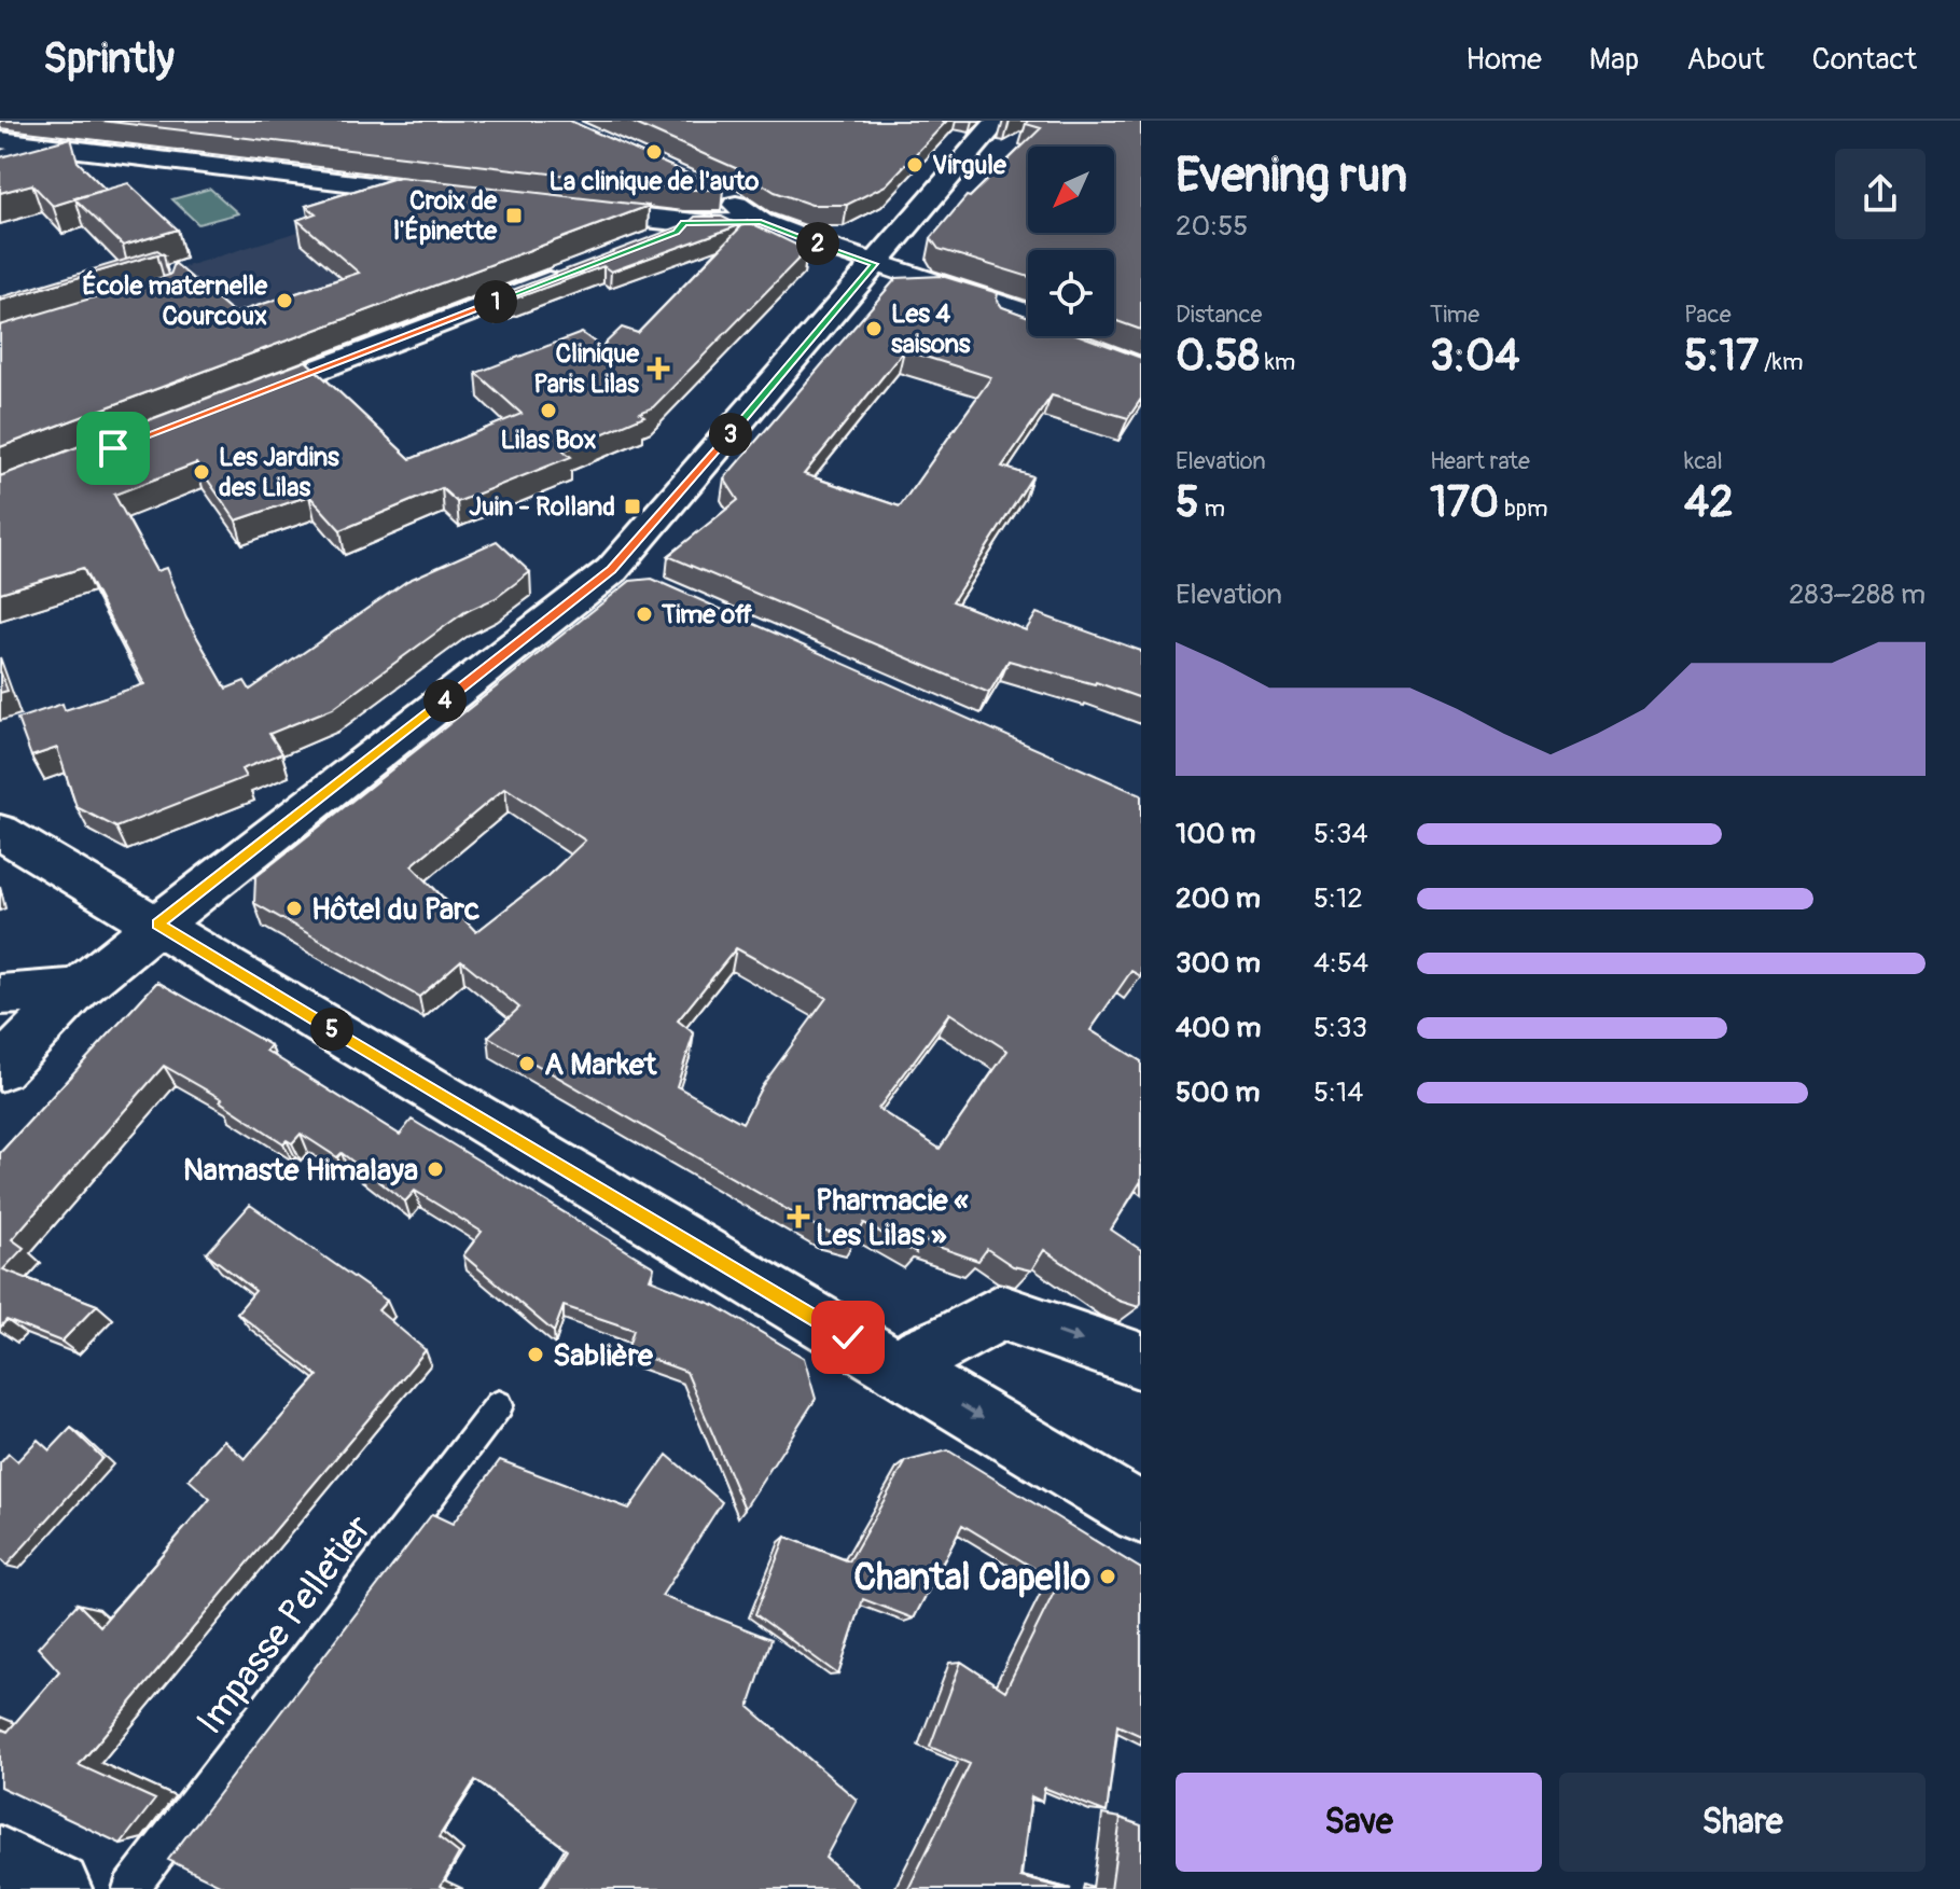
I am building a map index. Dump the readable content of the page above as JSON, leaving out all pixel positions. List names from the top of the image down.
{
  "streets": {
    "lane": ["Impasse Pelletier"]
  },
  "places": {
    "other": [
      "La clinique de l'auto",
      "Virgule",
      "École maternelle Courcoux",
      "Les 4 saisons",
      "Lilas Box",
      "Les Jardins des Lilas",
      "Time off",
      "Hôtel du Parc",
      "A Market",
      "Namaste Himalaya",
      "Sablière",
      "Chantal Capello"
    ],
    "transit": ["Croix de l'Épinette", "Juin - Rolland"],
    "health": ["Clinique Paris Lilas", "Pharmacie « Les Lilas »"]
  },
  "north": "bottom left",
  "page": {
    "header": "Sprintly",
    "nav": [
      "Home",
      "Map",
      "About",
      "Contact"
    ],
    "heading": ["Evening run", "20:55"],
    "pins": [
      "2",
      "1",
      "3",
      "4",
      "5"
    ],
    "stats": [
      ["Distance", "0.58 km"],
      ["Time", "3:04"],
      ["Pace", "5:17 /km"],
      ["Elevation", "5 m"],
      ["Heart rate", "170 bpm"],
      ["kcal", "42"]
    ],
    "chart": ["Elevation", "283–288 m"],
    "list": [
      {
        "name": "100 m",
        "note": "5:34"
      },
      {
        "name": "200 m",
        "note": "5:12"
      },
      {
        "name": "300 m",
        "note": "4:54"
      },
      {
        "name": "400 m",
        "note": "5:33"
      },
      {
        "name": "500 m",
        "note": "5:14"
      }
    ],
    "buttons": ["Save", "Share"]
  }
}
